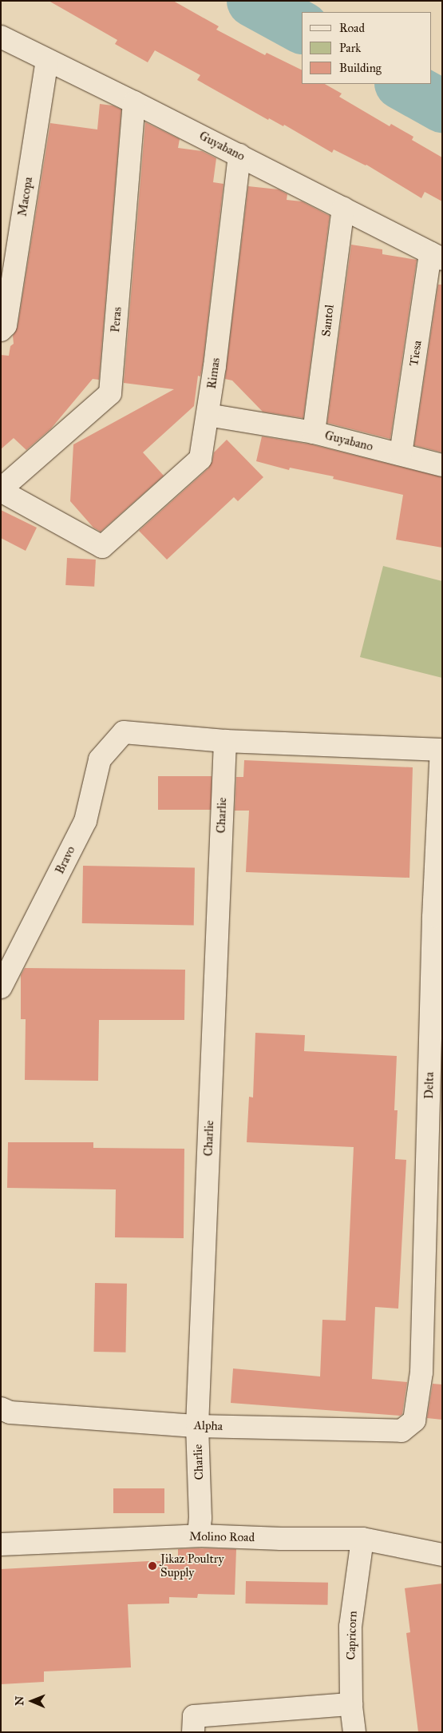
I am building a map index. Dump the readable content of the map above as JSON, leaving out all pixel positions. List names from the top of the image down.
{
  "streets": {
    "street": [
      "Guyabano",
      "Macopa",
      "Peras",
      "Santol",
      "Tiesa",
      "Rimas",
      "Charlie",
      "Bravo",
      "Delta",
      "Alpha",
      "Molino Road",
      "Capricorn"
    ]
  },
  "crossings": [
    ["Guyabano", "Macopa"],
    ["Guyabano", "Peras"],
    ["Guyabano", "Santol"],
    ["Guyabano", "Tiesa"],
    ["Guyabano", "Rimas"],
    ["Peras", "Rimas"],
    ["Charlie", "Bravo"],
    ["Charlie", "Alpha"],
    ["Charlie", "Molino Road"],
    ["Delta", "Alpha"],
    ["Molino Road", "Capricorn"]
  ],
  "places": ["Jikaz Poultry Supply"],
  "legend": ["Road", "Park", "Building"],
  "north": "left"
}
